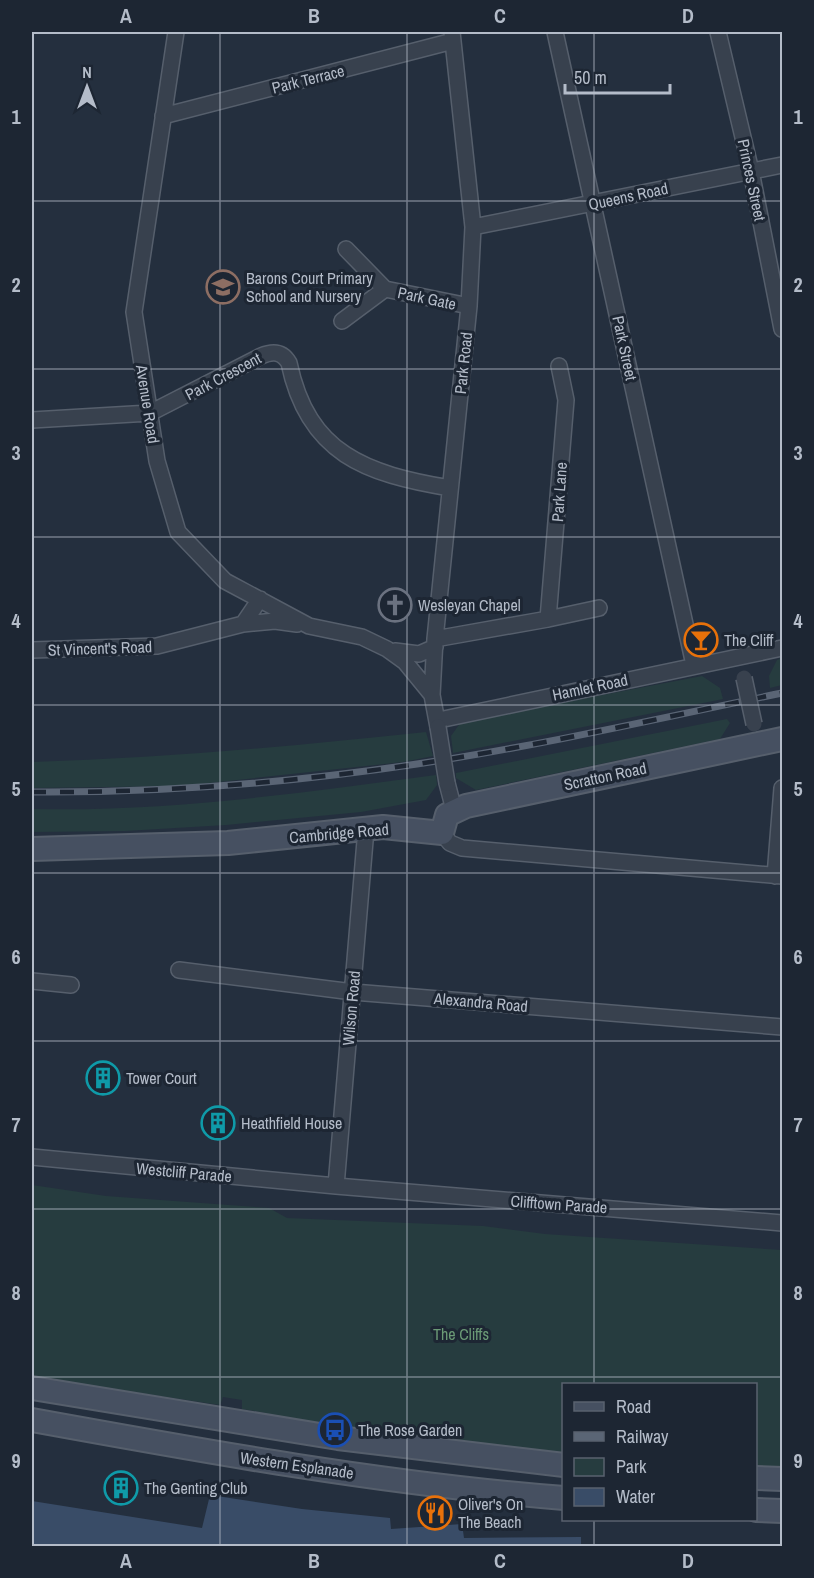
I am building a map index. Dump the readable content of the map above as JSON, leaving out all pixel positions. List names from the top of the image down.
{
  "streets": {
    "street": [
      "Park Terrace",
      "Princes Street",
      "Queens Road",
      "Park Gate",
      "Park Street",
      "Park Road",
      "Park Crescent",
      "Avenue Road",
      "Park Lane",
      "St Vincent's Road",
      "Hamlet Road",
      "Scratton Road",
      "Cambridge Road",
      "Alexandra Road",
      "Wilson Road",
      "Westcliff Parade",
      "Clifftown Parade",
      "Western Esplanade"
    ]
  },
  "crossings": [
    ["Park Terrace", "Park Road"],
    ["Park Terrace", "Avenue Road"],
    ["Princes Street", "Queens Road"],
    ["Queens Road", "Park Street"],
    ["Queens Road", "Park Road"],
    ["Park Gate", "Park Road"],
    ["Park Street", "Hamlet Road"],
    ["Park Road", "Park Crescent"],
    ["Park Road", "Avenue Road"],
    ["Park Crescent", "Avenue Road"],
    ["Avenue Road", "St Vincent's Road"],
    ["Avenue Road", "Hamlet Road"],
    ["Avenue Road", "Scratton Road"],
    ["Cambridge Road", "Wilson Road"],
    ["Alexandra Road", "Wilson Road"],
    ["Wilson Road", "Westcliff Parade"],
    ["Wilson Road", "Clifftown Parade"],
    ["Westcliff Parade", "Clifftown Parade"]
  ],
  "parks": ["The Cliffs"],
  "places": {
    "school or university": ["Barons Court Primary School and Nursery"],
    "church": ["Wesleyan Chapel"],
    "bar": ["The Cliff"],
    "building": ["Tower Court", "Heathfield House", "The Genting Club"],
    "bus stop": ["The Rose Garden"],
    "restaurant": ["Oliver's On The Beach"]
  },
  "legend": [
    "Road",
    "Railway",
    "Park",
    "Water"
  ],
  "scale_bar": "50 m",
  "north": "top",
  "grid": {
    "columns": [
      "A",
      "B",
      "C",
      "D"
    ],
    "rows": [
      "1",
      "2",
      "3",
      "4",
      "5",
      "6",
      "7",
      "8",
      "9"
    ]
  }
}
